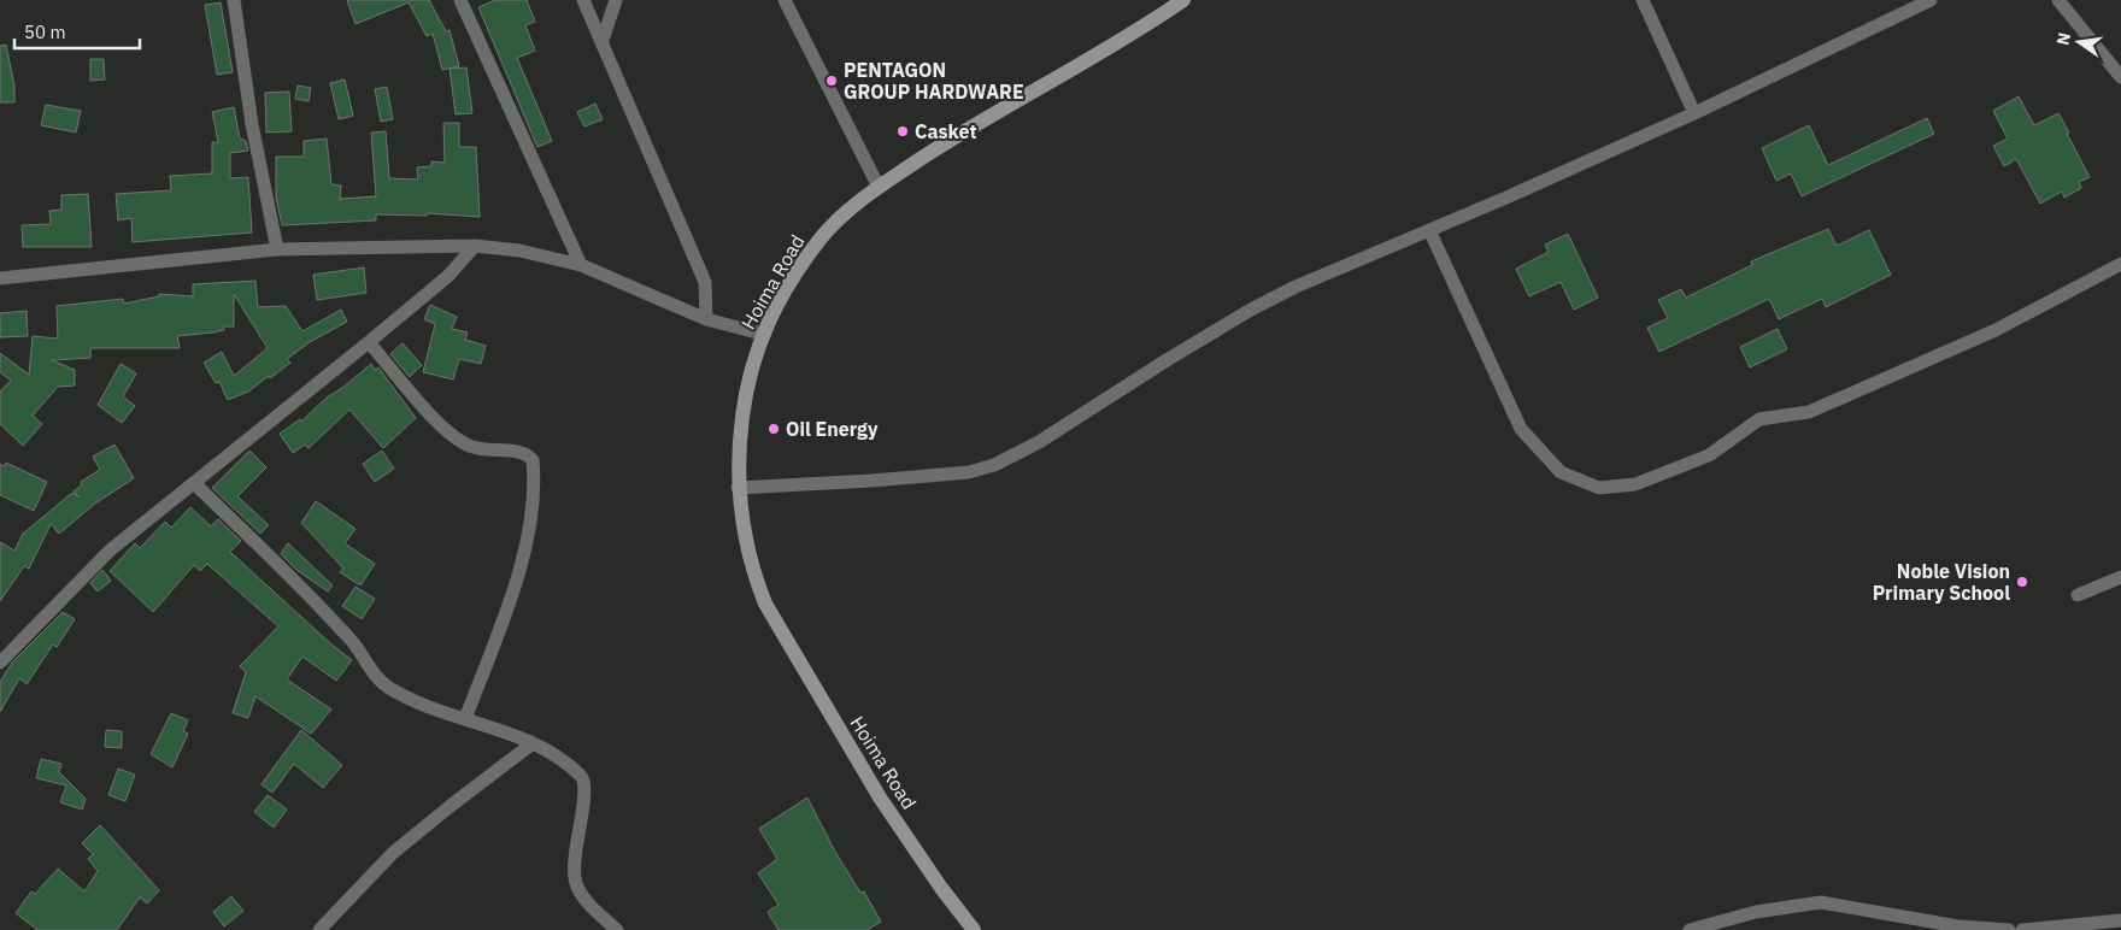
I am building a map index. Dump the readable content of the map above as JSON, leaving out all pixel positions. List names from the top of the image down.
{
  "streets": {
    "main road": ["Hoima Road"]
  },
  "places": [
    "PENTAGON GROUP HARDWARE",
    "Casket",
    "Oil Energy",
    "Noble Vision Primary School"
  ],
  "scale_bar": "50 m",
  "north": "left"
}
